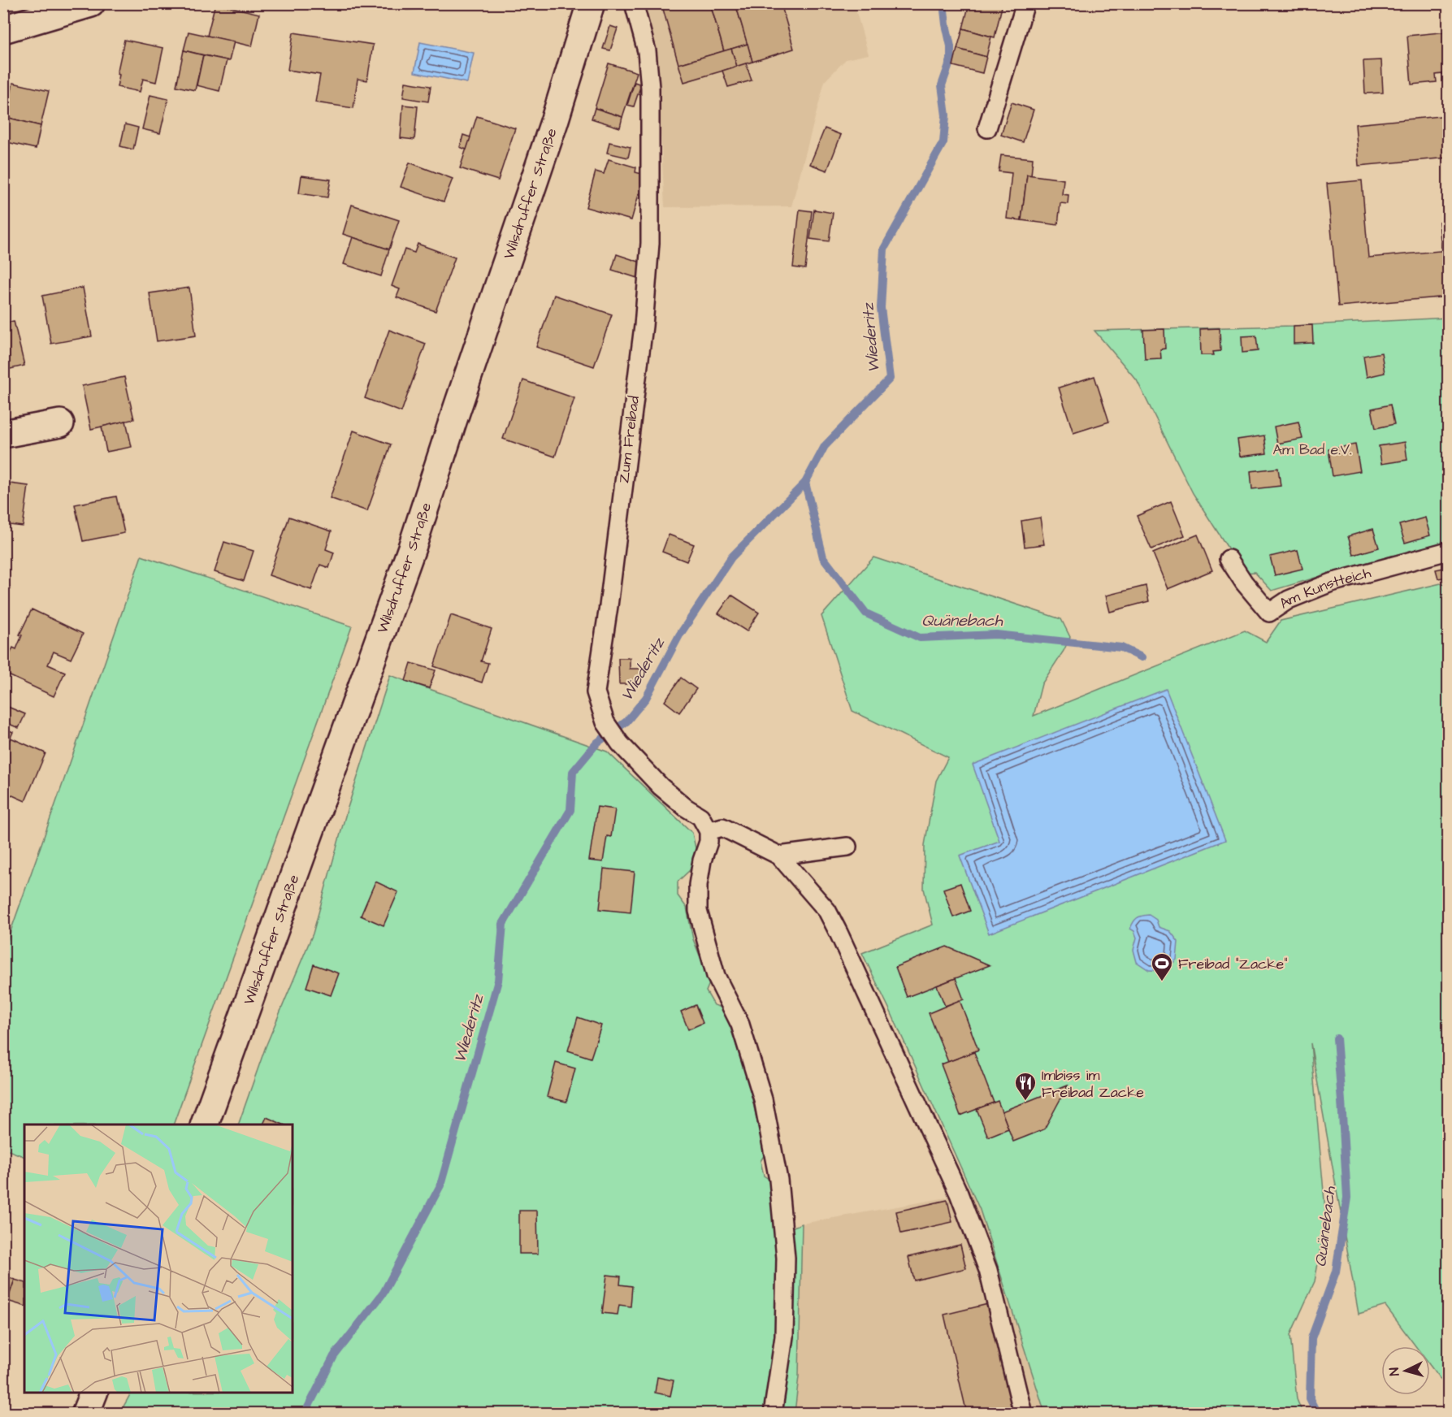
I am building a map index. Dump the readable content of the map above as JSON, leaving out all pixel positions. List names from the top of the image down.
{
  "streets": {
    "main road": ["Wilsdruffer Straße"],
    "lane": ["Zum Freibad", "Am Kunstteich"]
  },
  "water": ["Wiederitz", "Quänebach"],
  "parks": ["Am Bad e.V."],
  "places": {
    "sports": ["Freibad \"Zacke\""],
    "restaurant": ["Imbiss im Freibad Zacke"]
  },
  "north": "left"
}
